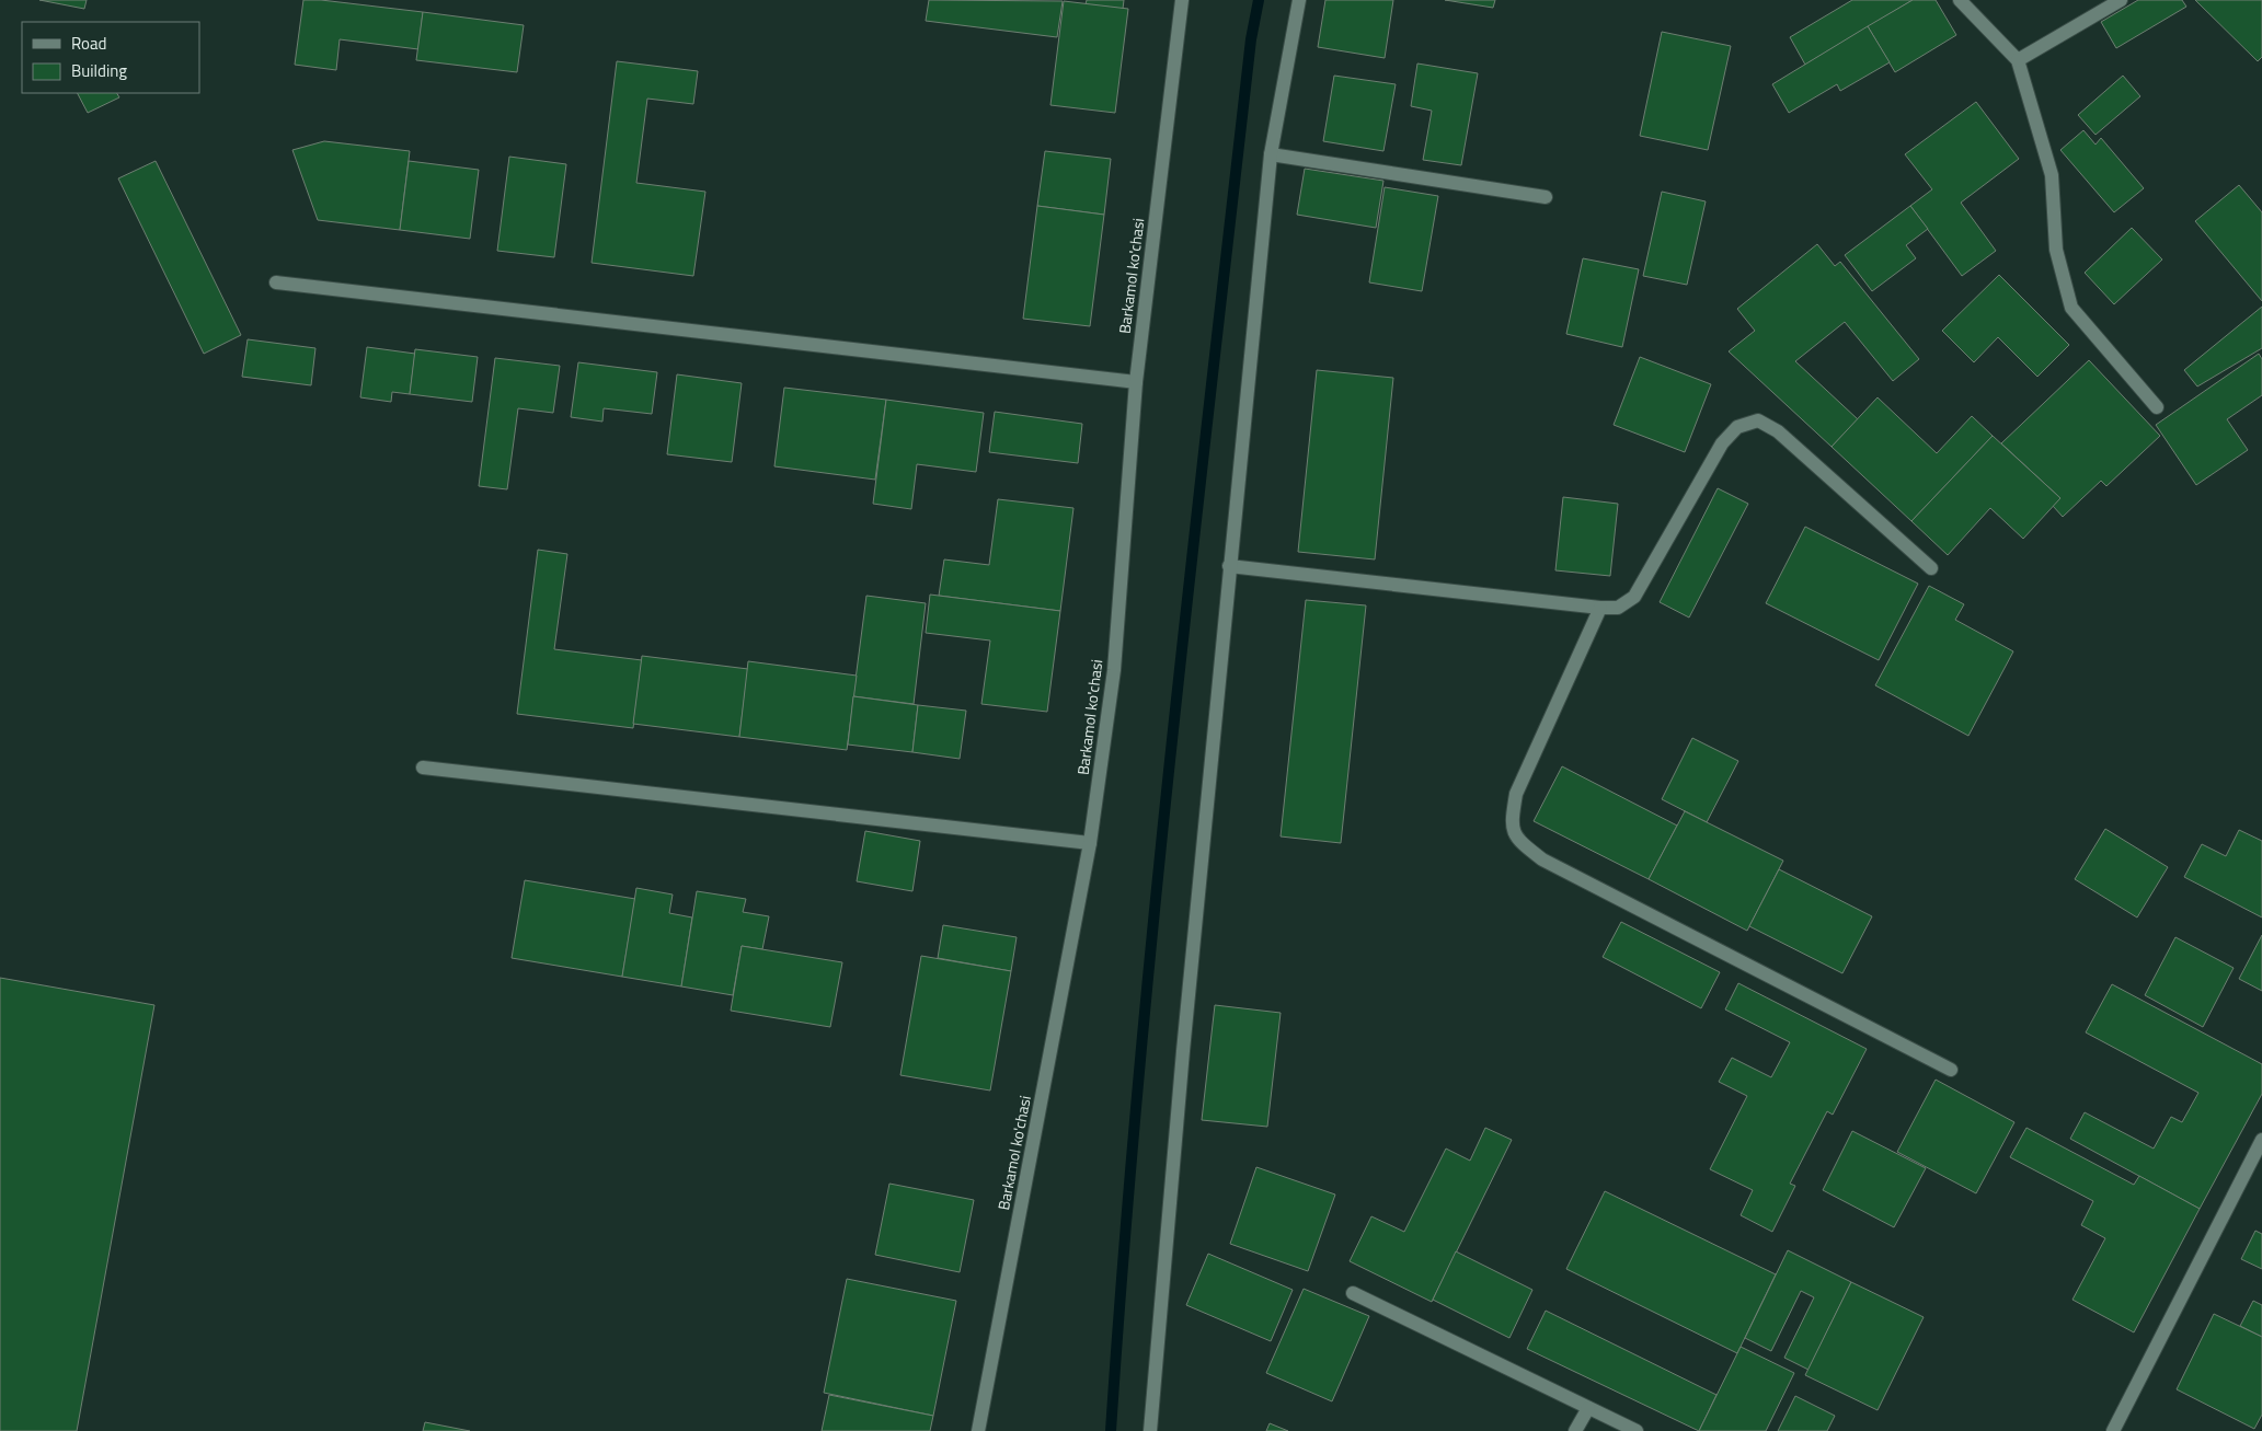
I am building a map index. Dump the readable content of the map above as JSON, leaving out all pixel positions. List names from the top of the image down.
{
  "streets": {
    "street": ["Barkamol ko'chasi"]
  },
  "legend": ["Road", "Building"]
}
